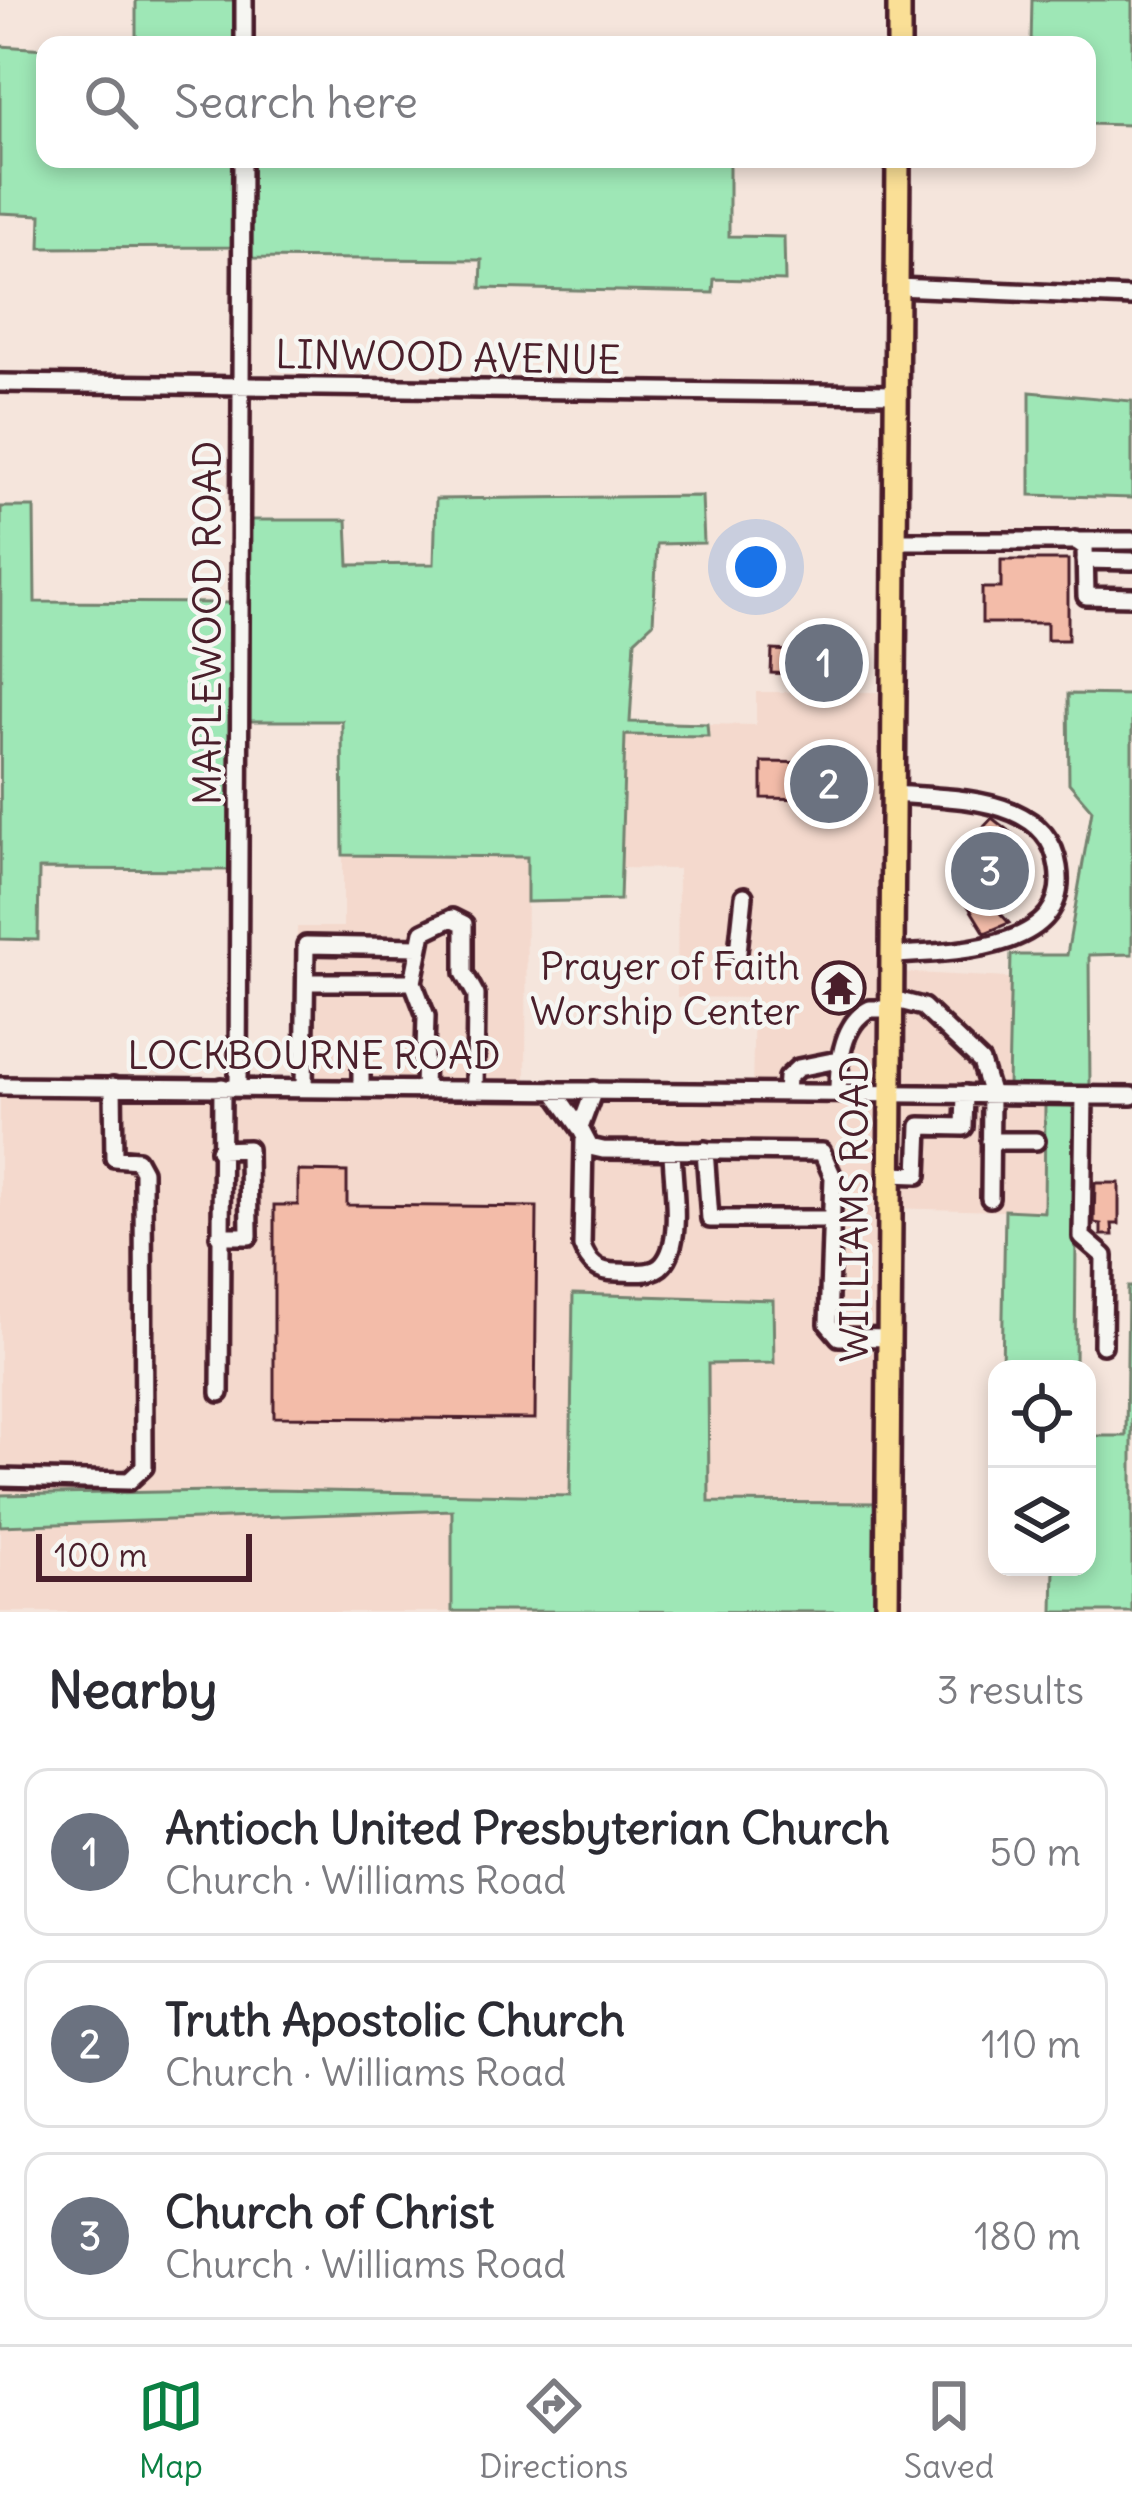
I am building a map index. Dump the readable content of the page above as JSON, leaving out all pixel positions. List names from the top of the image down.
{
  "streets": {
    "main road": ["WILLIAMS ROAD"],
    "street": ["LINWOOD AVENUE", "MAPLEWOOD ROAD", "LOCKBOURNE ROAD"]
  },
  "crossings": [
    ["LINWOOD AVENUE", "MAPLEWOOD ROAD"],
    ["LINWOOD AVENUE", "WILLIAMS ROAD"],
    ["MAPLEWOOD ROAD", "LOCKBOURNE ROAD"],
    ["LOCKBOURNE ROAD", "WILLIAMS ROAD"]
  ],
  "places": {
    "temple": ["Prayer of Faith Worship Center"]
  },
  "scale_bar": "100 m",
  "page": {
    "search": "Search here",
    "pins": ["1", "2", "3"],
    "scale": "100 m",
    "heading": ["Nearby", "3 results"],
    "list": [
      {
        "mark": "1",
        "name": "Antioch United Presbyterian Church",
        "note": "Church · Williams Road",
        "value": "50 m"
      },
      {
        "mark": "2",
        "name": "Truth Apostolic Church",
        "note": "Church · Williams Road",
        "value": "110 m"
      },
      {
        "mark": "3",
        "name": "Church of Christ",
        "note": "Church · Williams Road",
        "value": "180 m"
      }
    ],
    "nav": ["Map", "Directions", "Saved"]
  }
}
